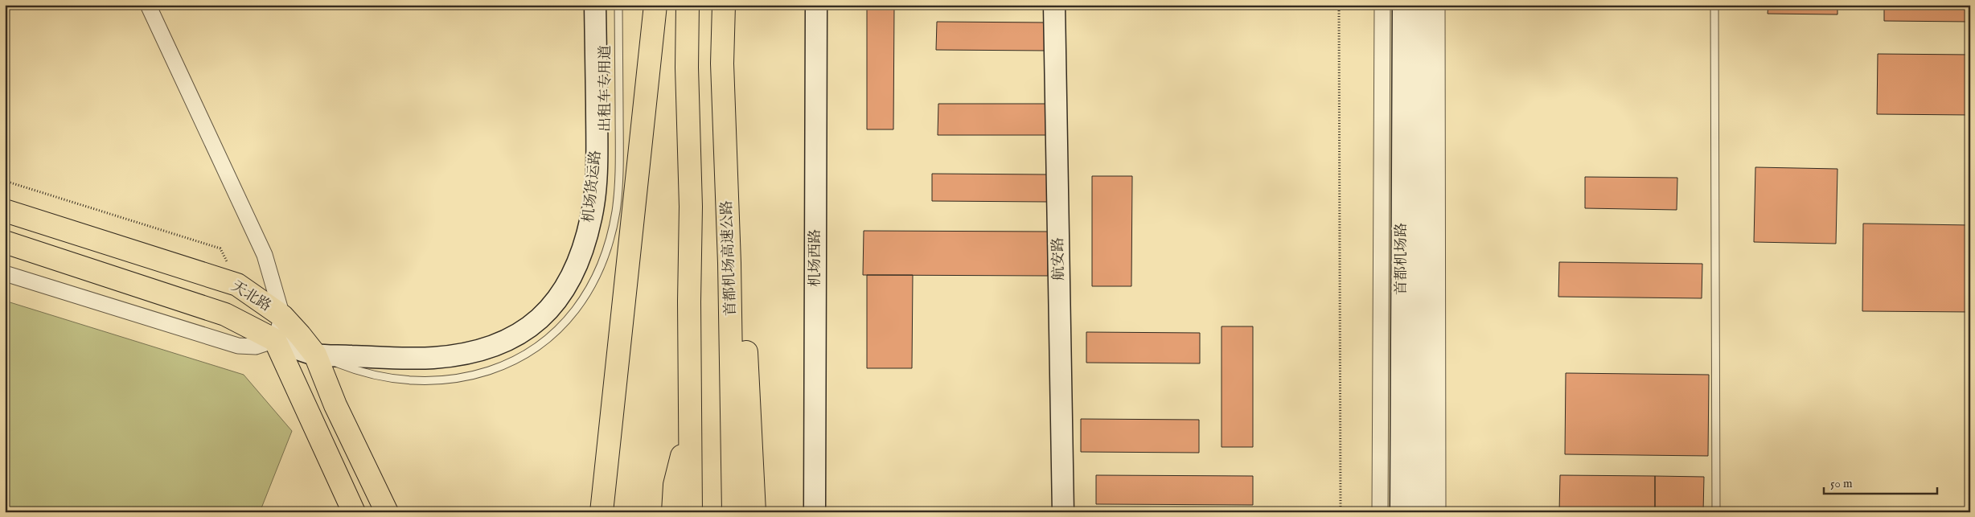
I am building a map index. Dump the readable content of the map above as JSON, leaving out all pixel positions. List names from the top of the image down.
{
  "streets": {
    "main road": ["首都机场高速公路", "天北路"],
    "street": [
      "机场货运路",
      "机场西路",
      "航安路",
      "首都机场路"
    ],
    "lane": ["出租车专用道"]
  },
  "crossings": [
    ["出租车专用道", "机场货运路"],
    ["出租车专用道", "天北路"],
    ["机场货运路", "天北路"]
  ],
  "scale_bar": "50 m"
}
